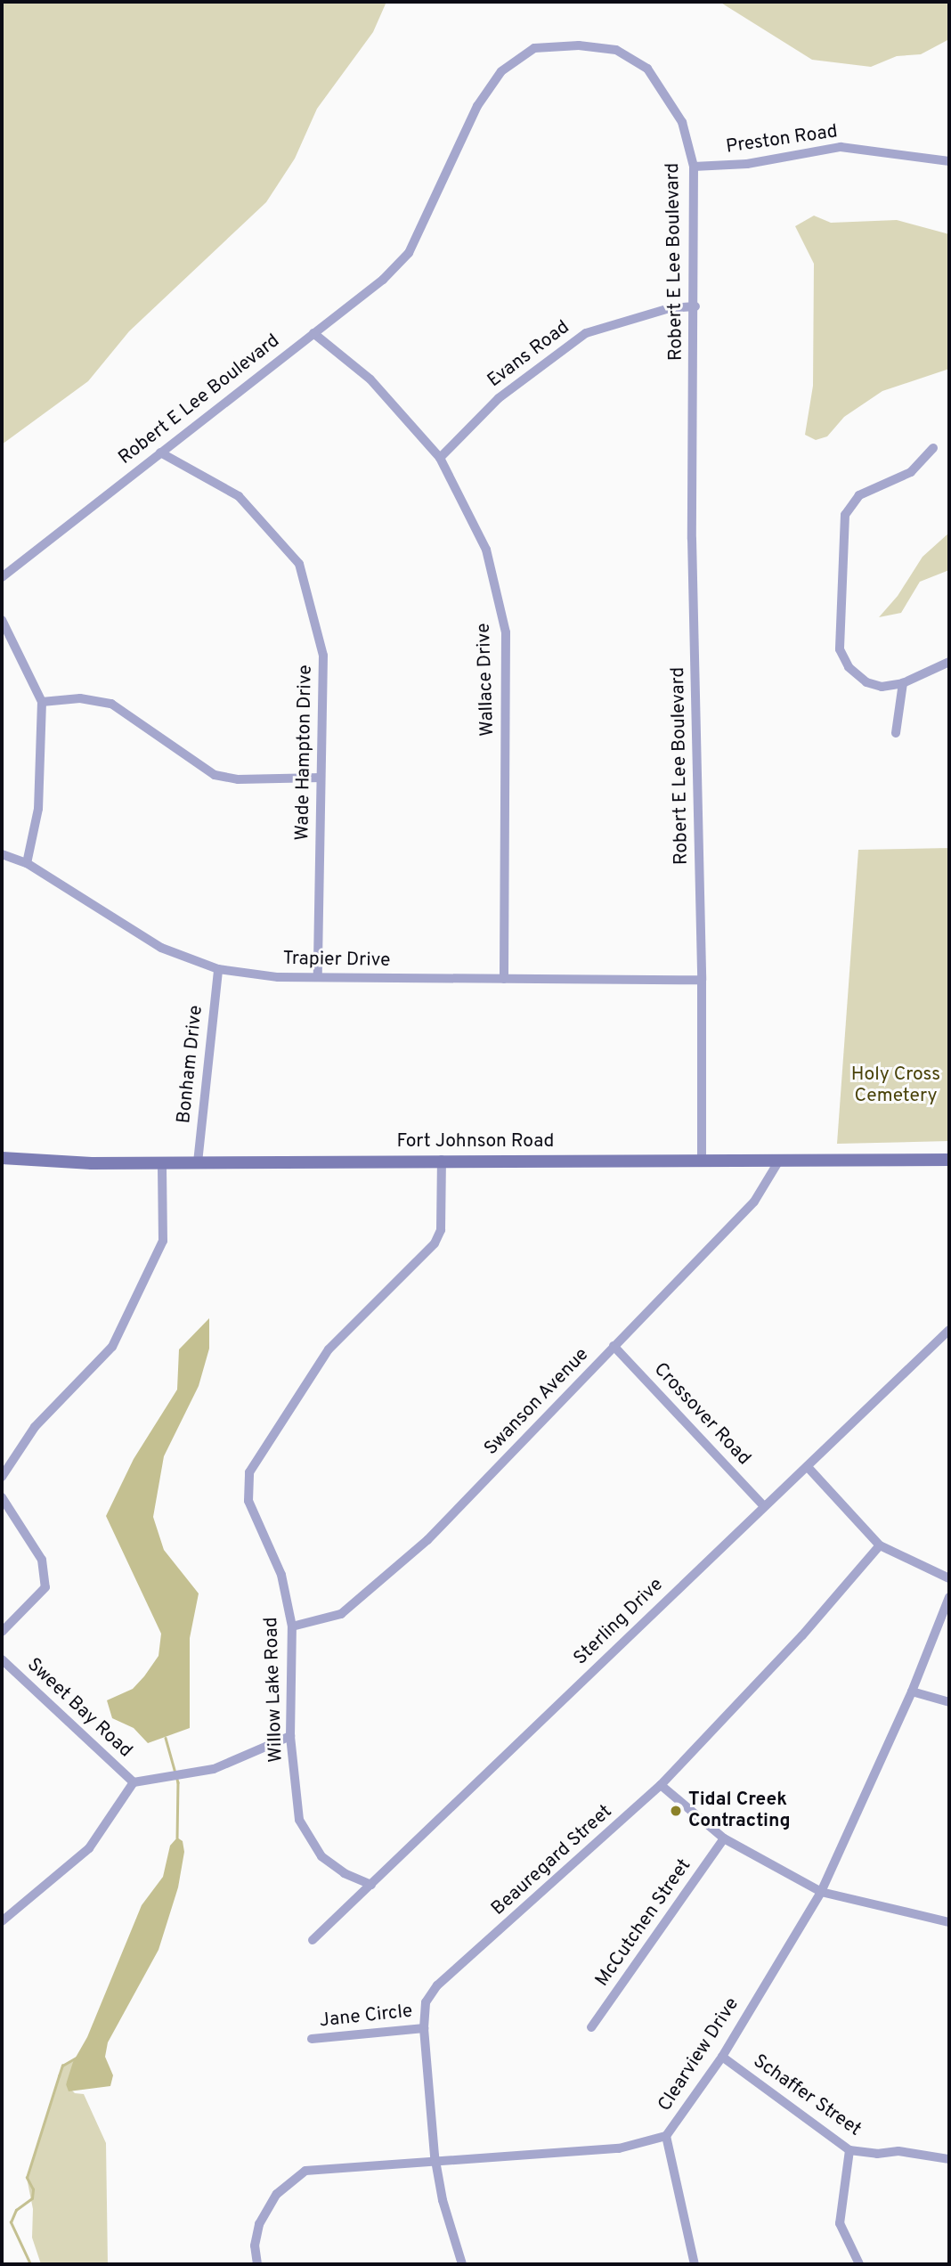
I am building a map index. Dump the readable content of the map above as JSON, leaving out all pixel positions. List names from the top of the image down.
{
  "streets": {
    "street": [
      "Preston Road",
      "Robert E Lee Boulevard",
      "Evans Road",
      "Wallace Drive",
      "Wade Hampton Drive",
      "Trapier Drive",
      "Bonham Drive",
      "Fort Johnson Road",
      "Swanson Avenue",
      "Crossover Road",
      "Sterling Drive",
      "Willow Lake Road",
      "Sweet Bay Road",
      "Beauregard Street",
      "McCutchen Street",
      "Jane Circle",
      "Clearview Drive",
      "Schaffer Street"
    ]
  },
  "crossings": [
    ["Preston Road", "Robert E Lee Boulevard"],
    ["Robert E Lee Boulevard", "Evans Road"],
    ["Robert E Lee Boulevard", "Wallace Drive"],
    ["Robert E Lee Boulevard", "Wade Hampton Drive"],
    ["Robert E Lee Boulevard", "Trapier Drive"],
    ["Robert E Lee Boulevard", "Fort Johnson Road"],
    ["Evans Road", "Wallace Drive"],
    ["Wallace Drive", "Trapier Drive"],
    ["Wade Hampton Drive", "Trapier Drive"],
    ["Trapier Drive", "Bonham Drive"],
    ["Bonham Drive", "Fort Johnson Road"],
    ["Fort Johnson Road", "Swanson Avenue"],
    ["Fort Johnson Road", "Willow Lake Road"],
    ["Swanson Avenue", "Crossover Road"],
    ["Swanson Avenue", "Willow Lake Road"],
    ["Crossover Road", "Sterling Drive"],
    ["Sterling Drive", "Willow Lake Road"],
    ["Beauregard Street", "Jane Circle"],
    ["Beauregard Street", "Clearview Drive"],
    ["Clearview Drive", "Schaffer Street"]
  ],
  "parks": ["Holy Cross Cemetery"],
  "places": ["Tidal Creek Contracting"]
}
